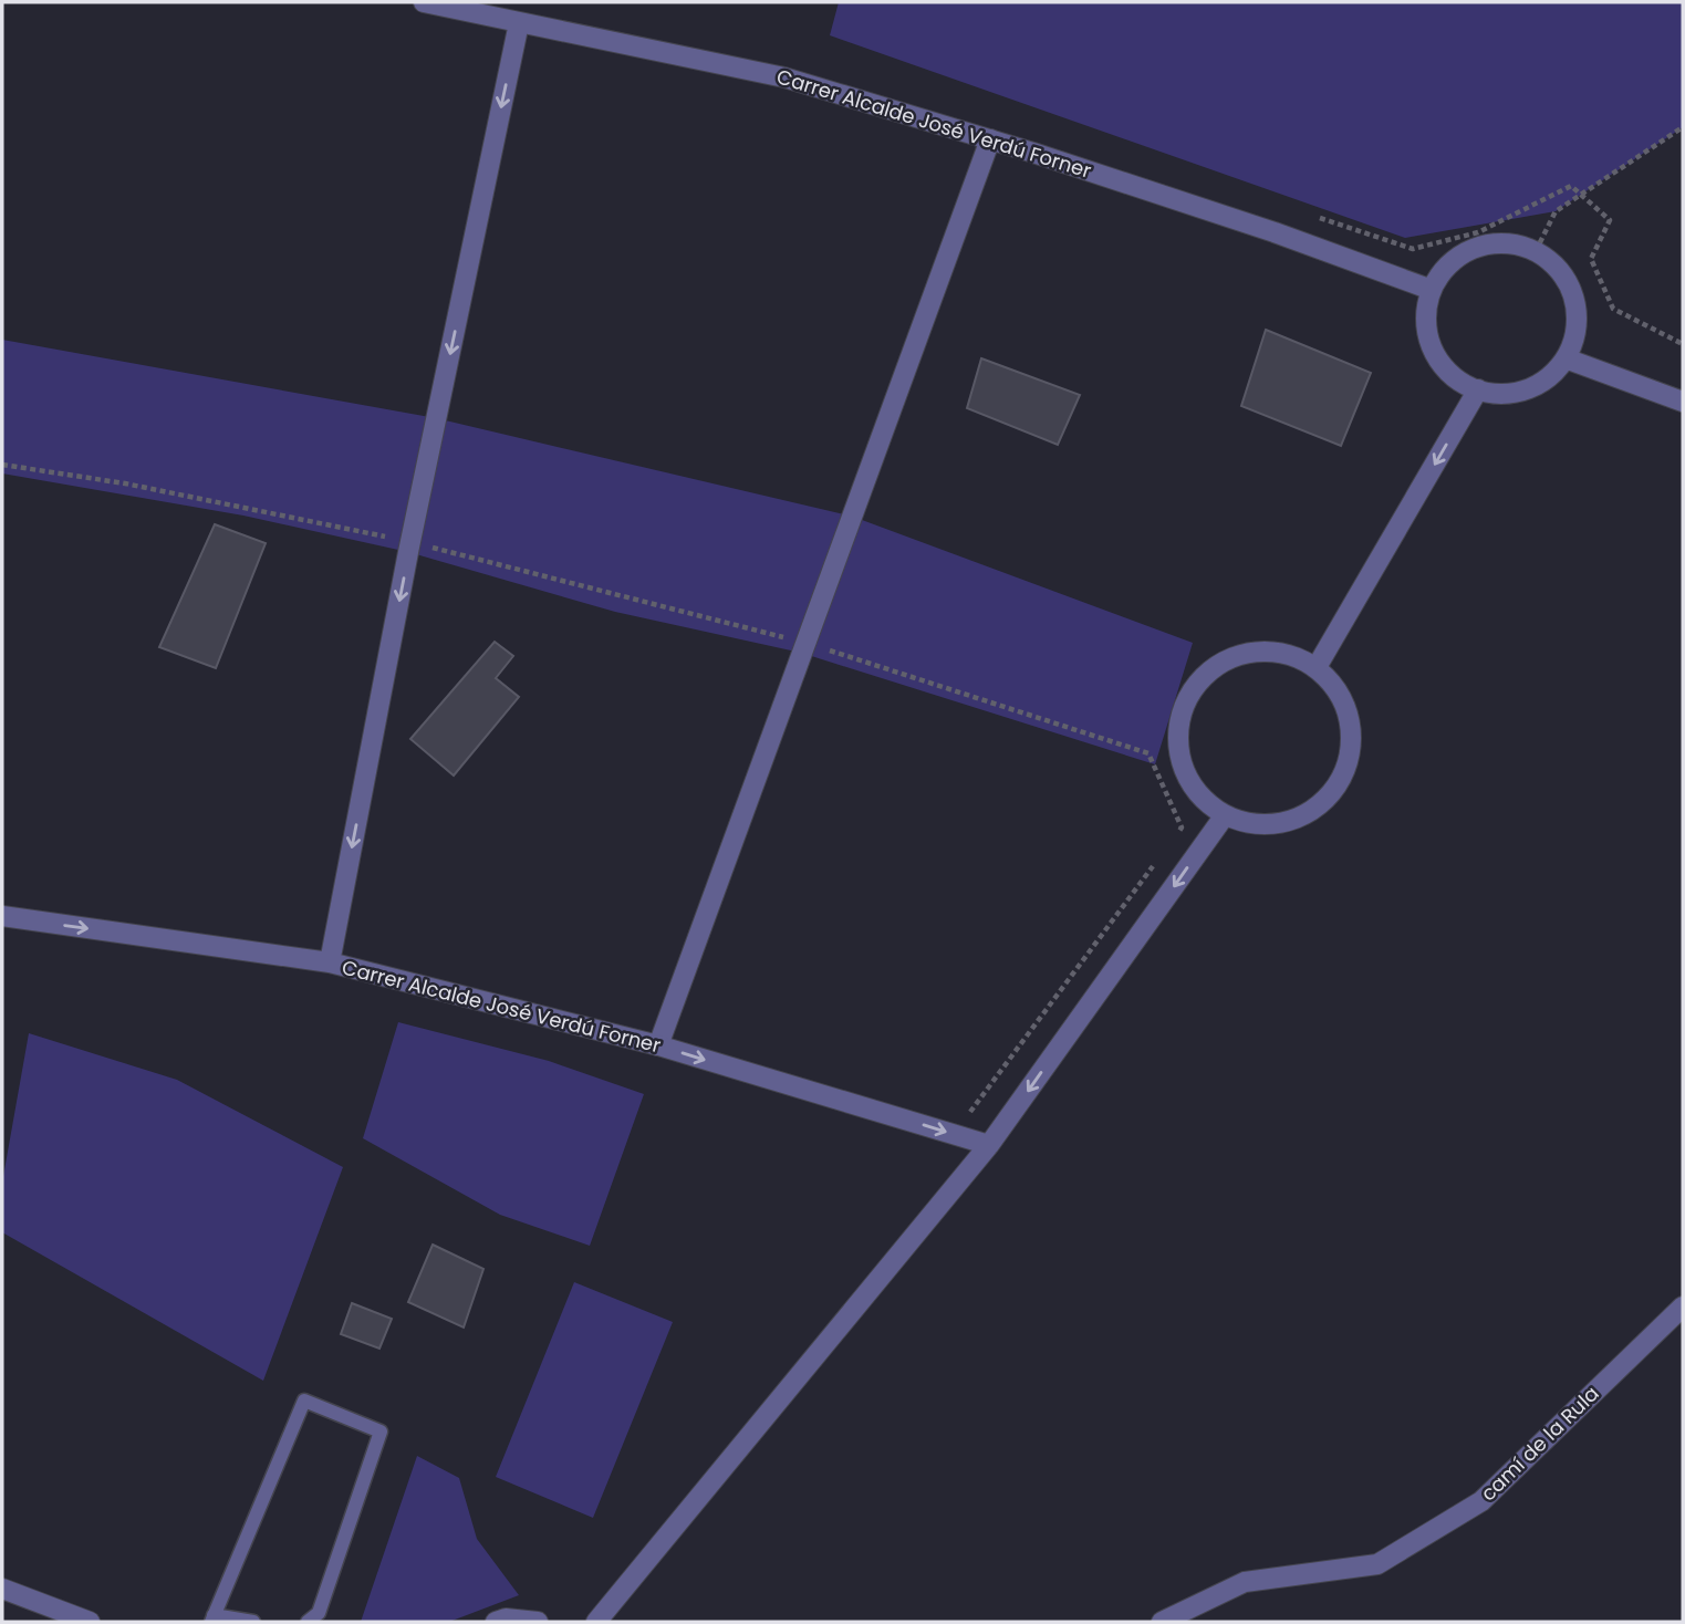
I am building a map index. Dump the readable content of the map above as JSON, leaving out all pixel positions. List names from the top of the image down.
{
  "streets": {
    "street": ["Carrer Alcalde José Verdú Forner", "camí de la Rula"]
  }
}
